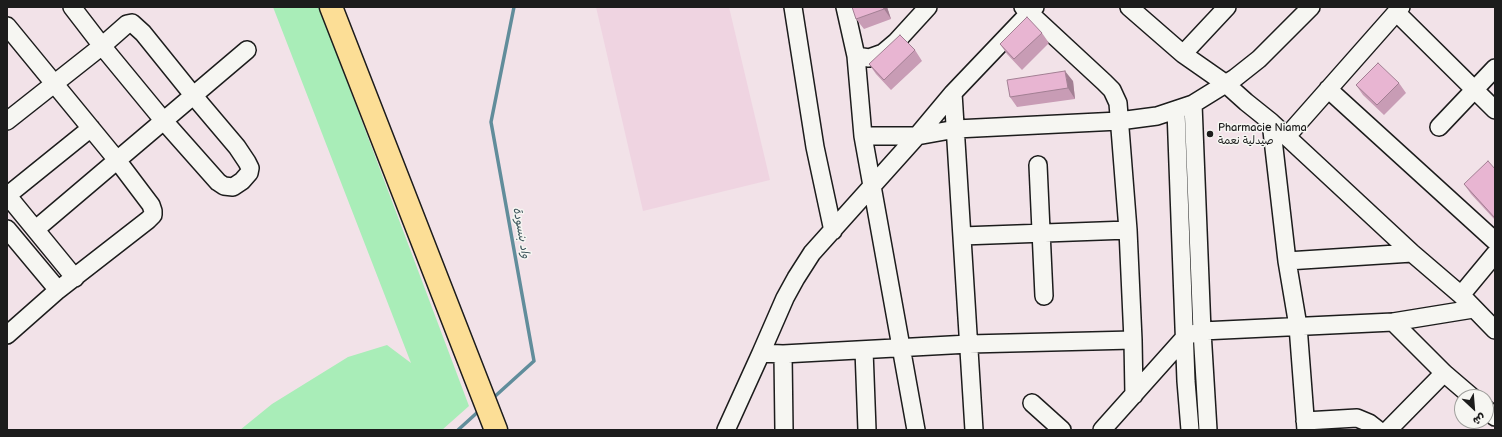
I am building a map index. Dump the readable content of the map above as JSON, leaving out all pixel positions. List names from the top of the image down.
{
  "water": ["واد بنسودة"],
  "places": ["Pharmacie Niama صيدلية نعمة"],
  "north": "bottom right"
}
